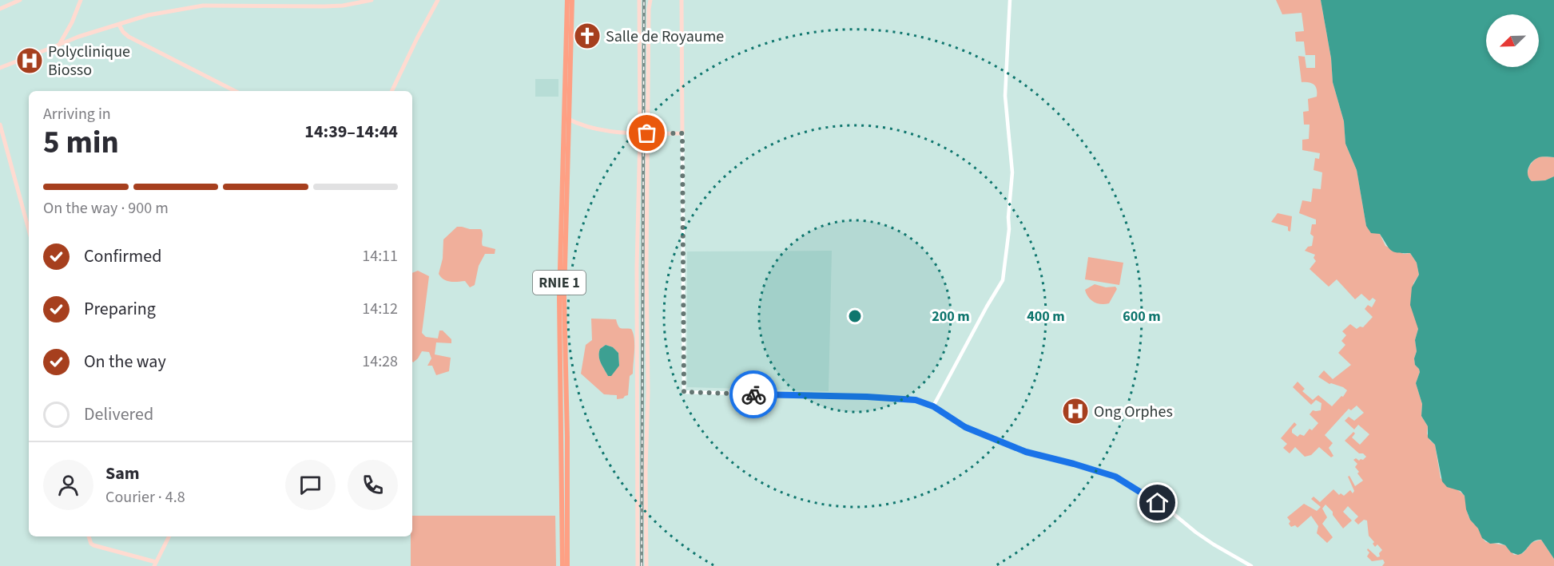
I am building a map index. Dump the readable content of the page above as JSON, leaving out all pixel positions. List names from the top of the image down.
{
  "streets": {
    "highway": ["RNIE 1"]
  },
  "places": {
    "church": ["Salle de Royaume"],
    "hospital": ["Polyclinique Biosso", "Ong Orphes"]
  },
  "north": "bottom left",
  "page": {
    "heading": ["5 min", "Arriving in", "14:39–14:44"],
    "panel": ["Sam", "Courier · 4.8"],
    "bar": "On the way · 900 m",
    "list": [
      ["Confirmed", "14:11"],
      ["Preparing", "14:12"],
      ["On the way", "14:28"],
      "Delivered"
    ]
  },
  "rings": ["200 m", "400 m", "600 m"]
}
